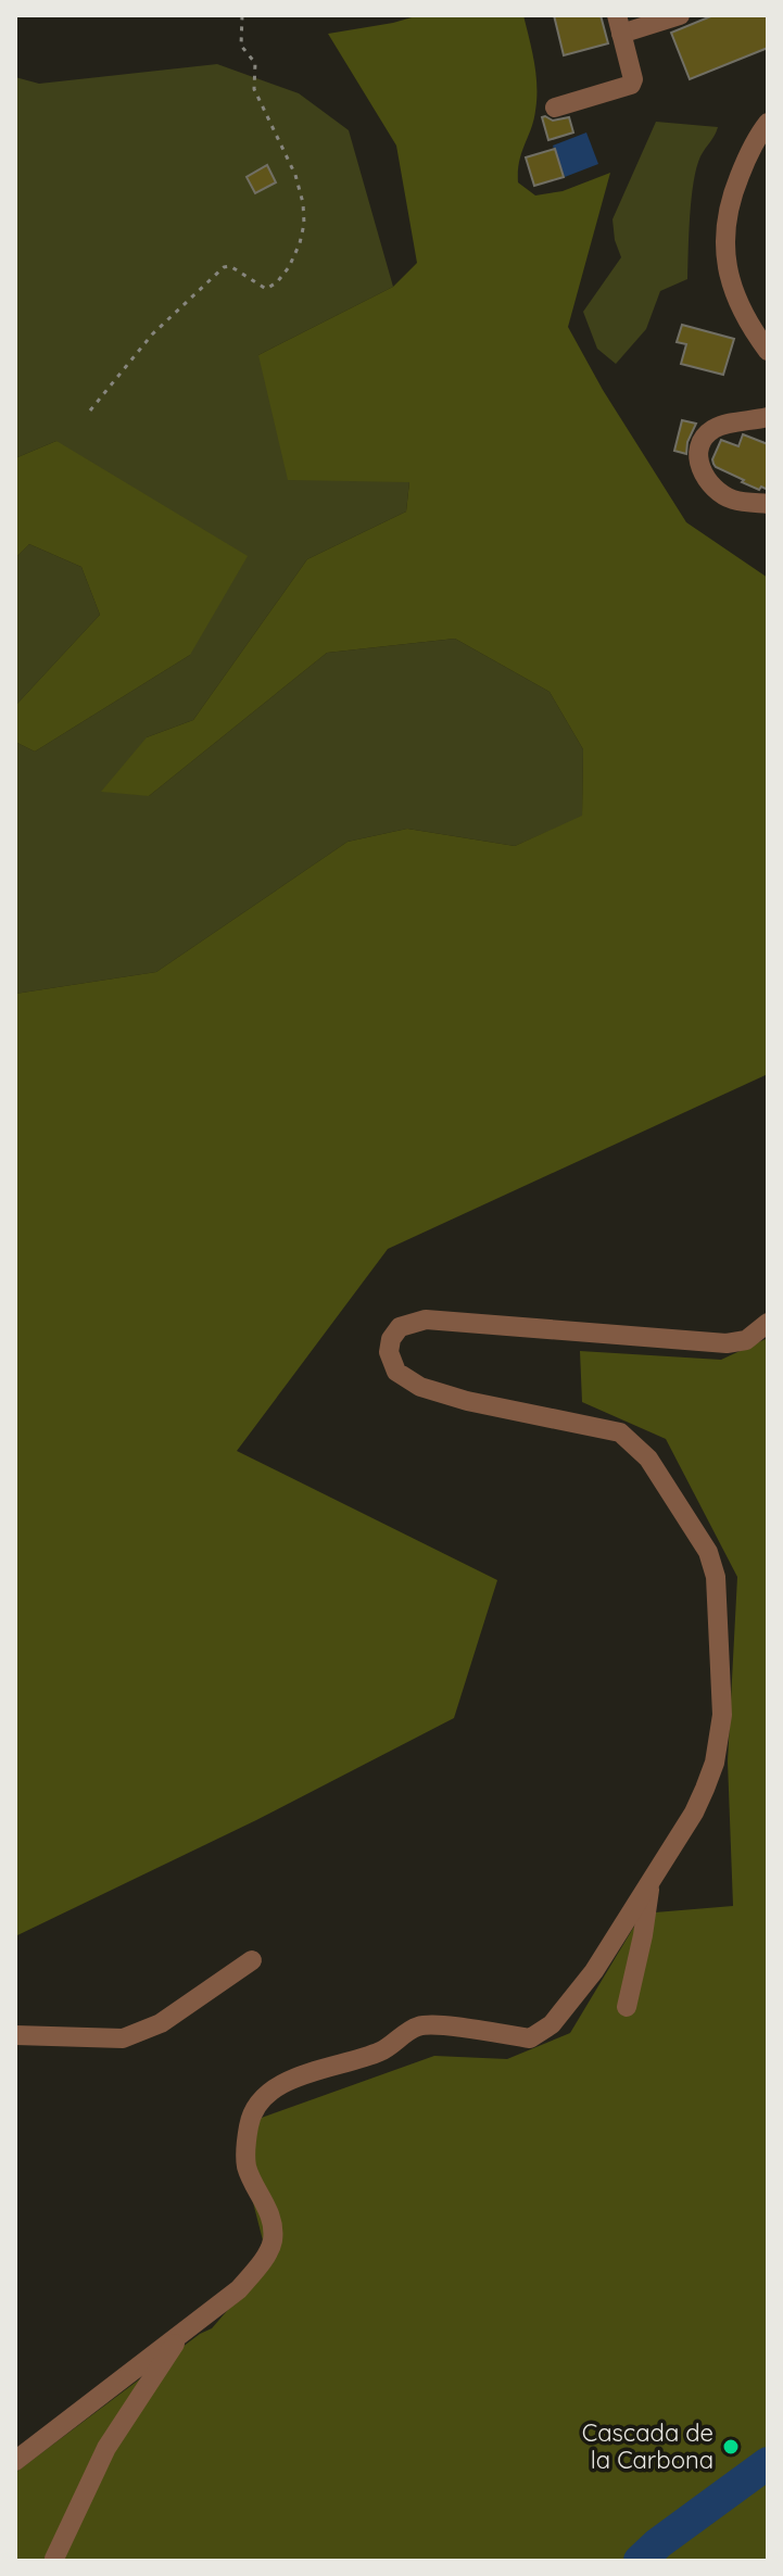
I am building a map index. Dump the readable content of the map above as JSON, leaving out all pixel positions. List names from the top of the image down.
{
  "places": ["Cascada de la Carbona"]
}
